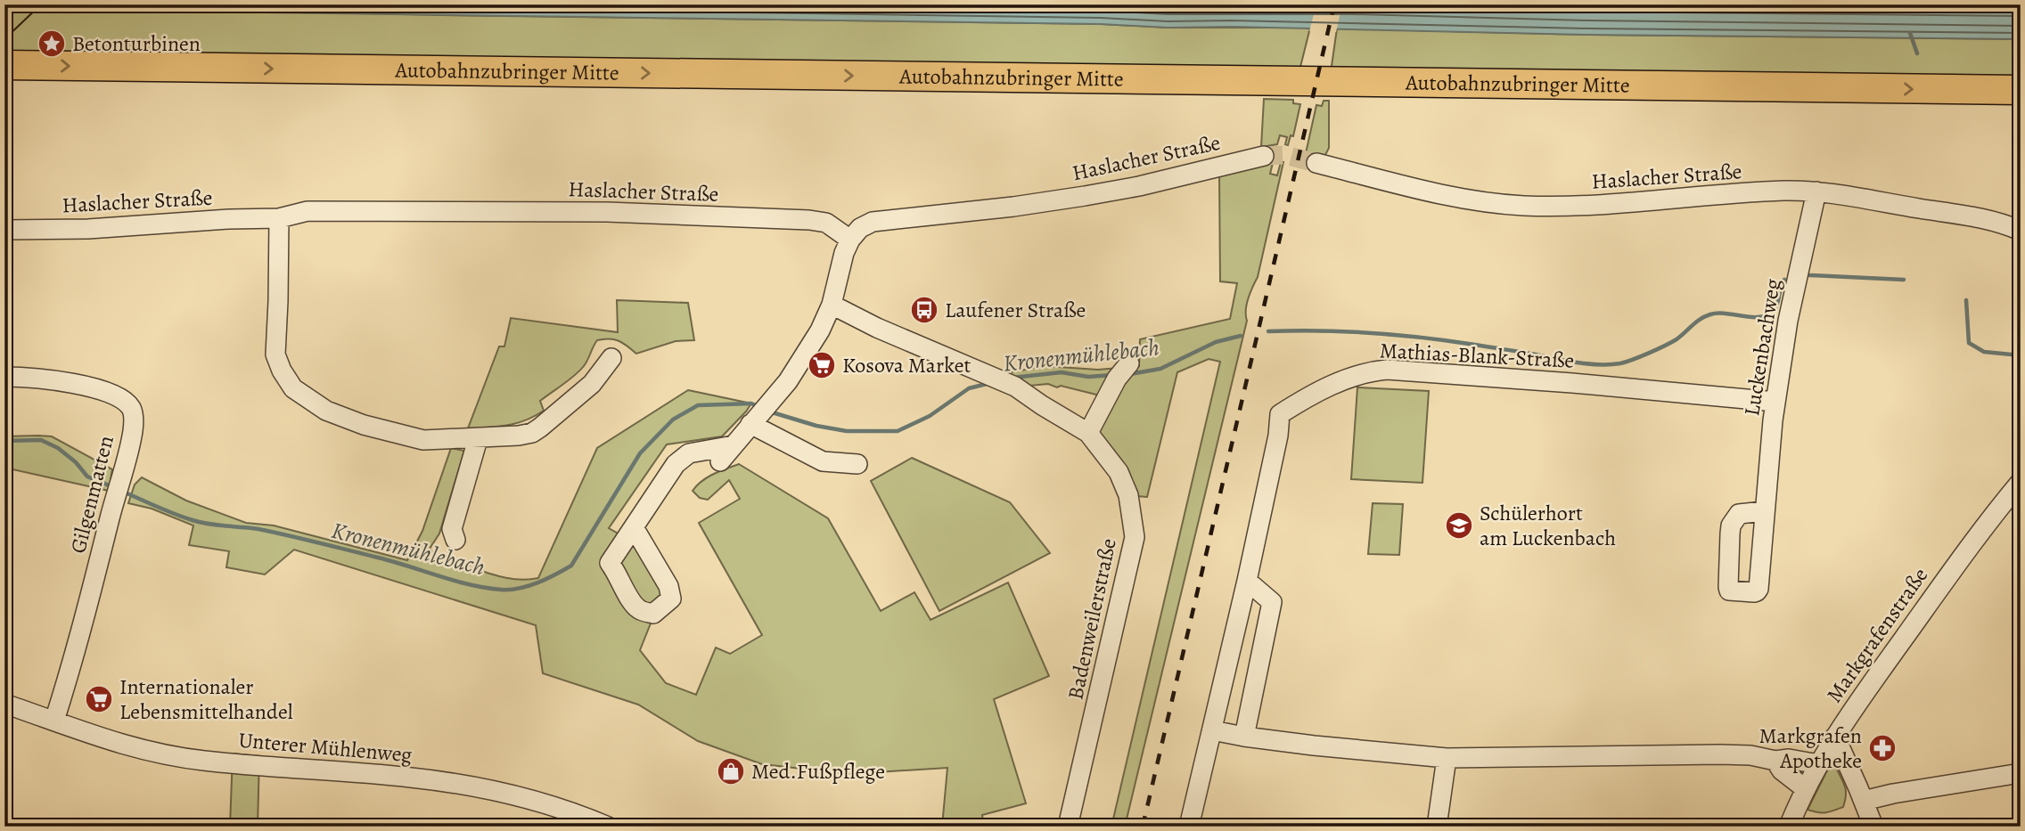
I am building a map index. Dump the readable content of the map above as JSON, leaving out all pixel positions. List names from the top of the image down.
{
  "streets": {
    "highway": ["Autobahnzubringer Mitte"],
    "street": [
      "Haslacher Straße",
      "Luckenbachweg",
      "Mathias-Blank-Straße",
      "Gilgenmatten",
      "Badenweilerstraße",
      "Markgrafenstraße",
      "Unterer Mühlenweg"
    ]
  },
  "crossings": [
    ["Haslacher Straße", "Luckenbachweg"],
    ["Luckenbachweg", "Mathias-Blank-Straße"],
    ["Gilgenmatten", "Unterer Mühlenweg"]
  ],
  "one_way": ["Autobahnzubringer Mitte"],
  "water": ["Kronenmühlebach"],
  "places": {
    "place": ["Betonturbinen"],
    "bus stop": ["Laufener Straße"],
    "supermarket": ["Kosova Market", "Internationaler Lebensmittelhandel"],
    "school or university": ["Schülerhort am Luckenbach"],
    "pharmacy": ["Markgrafen Apotheke"],
    "shop": ["Med.Fußpflege"]
  }
}
